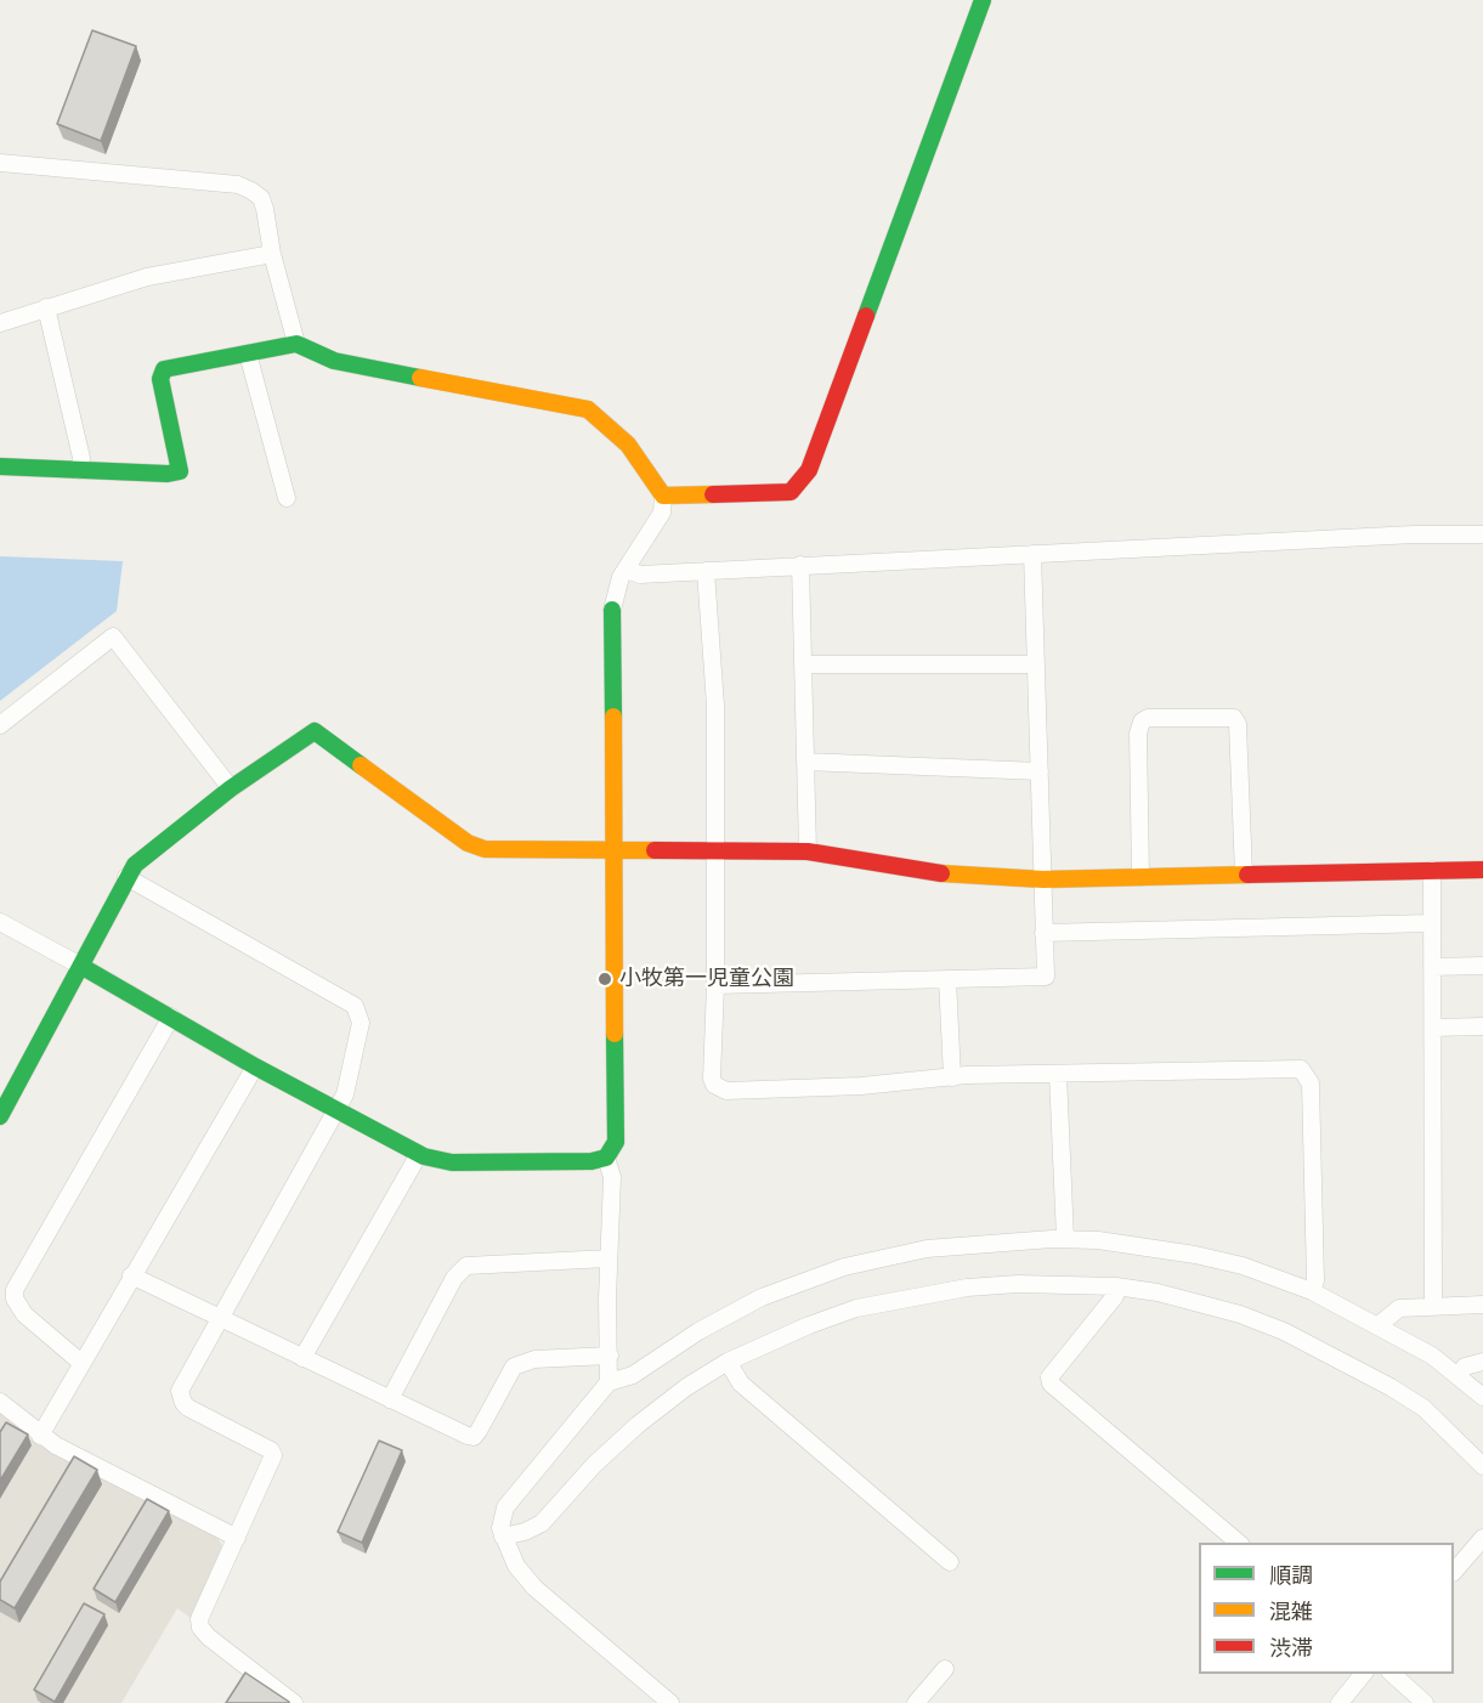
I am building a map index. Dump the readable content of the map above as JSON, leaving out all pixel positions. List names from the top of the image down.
{
  "places": ["小牧第一児童公園"],
  "legend": ["順調", "混雑", "渋滞"]
}
